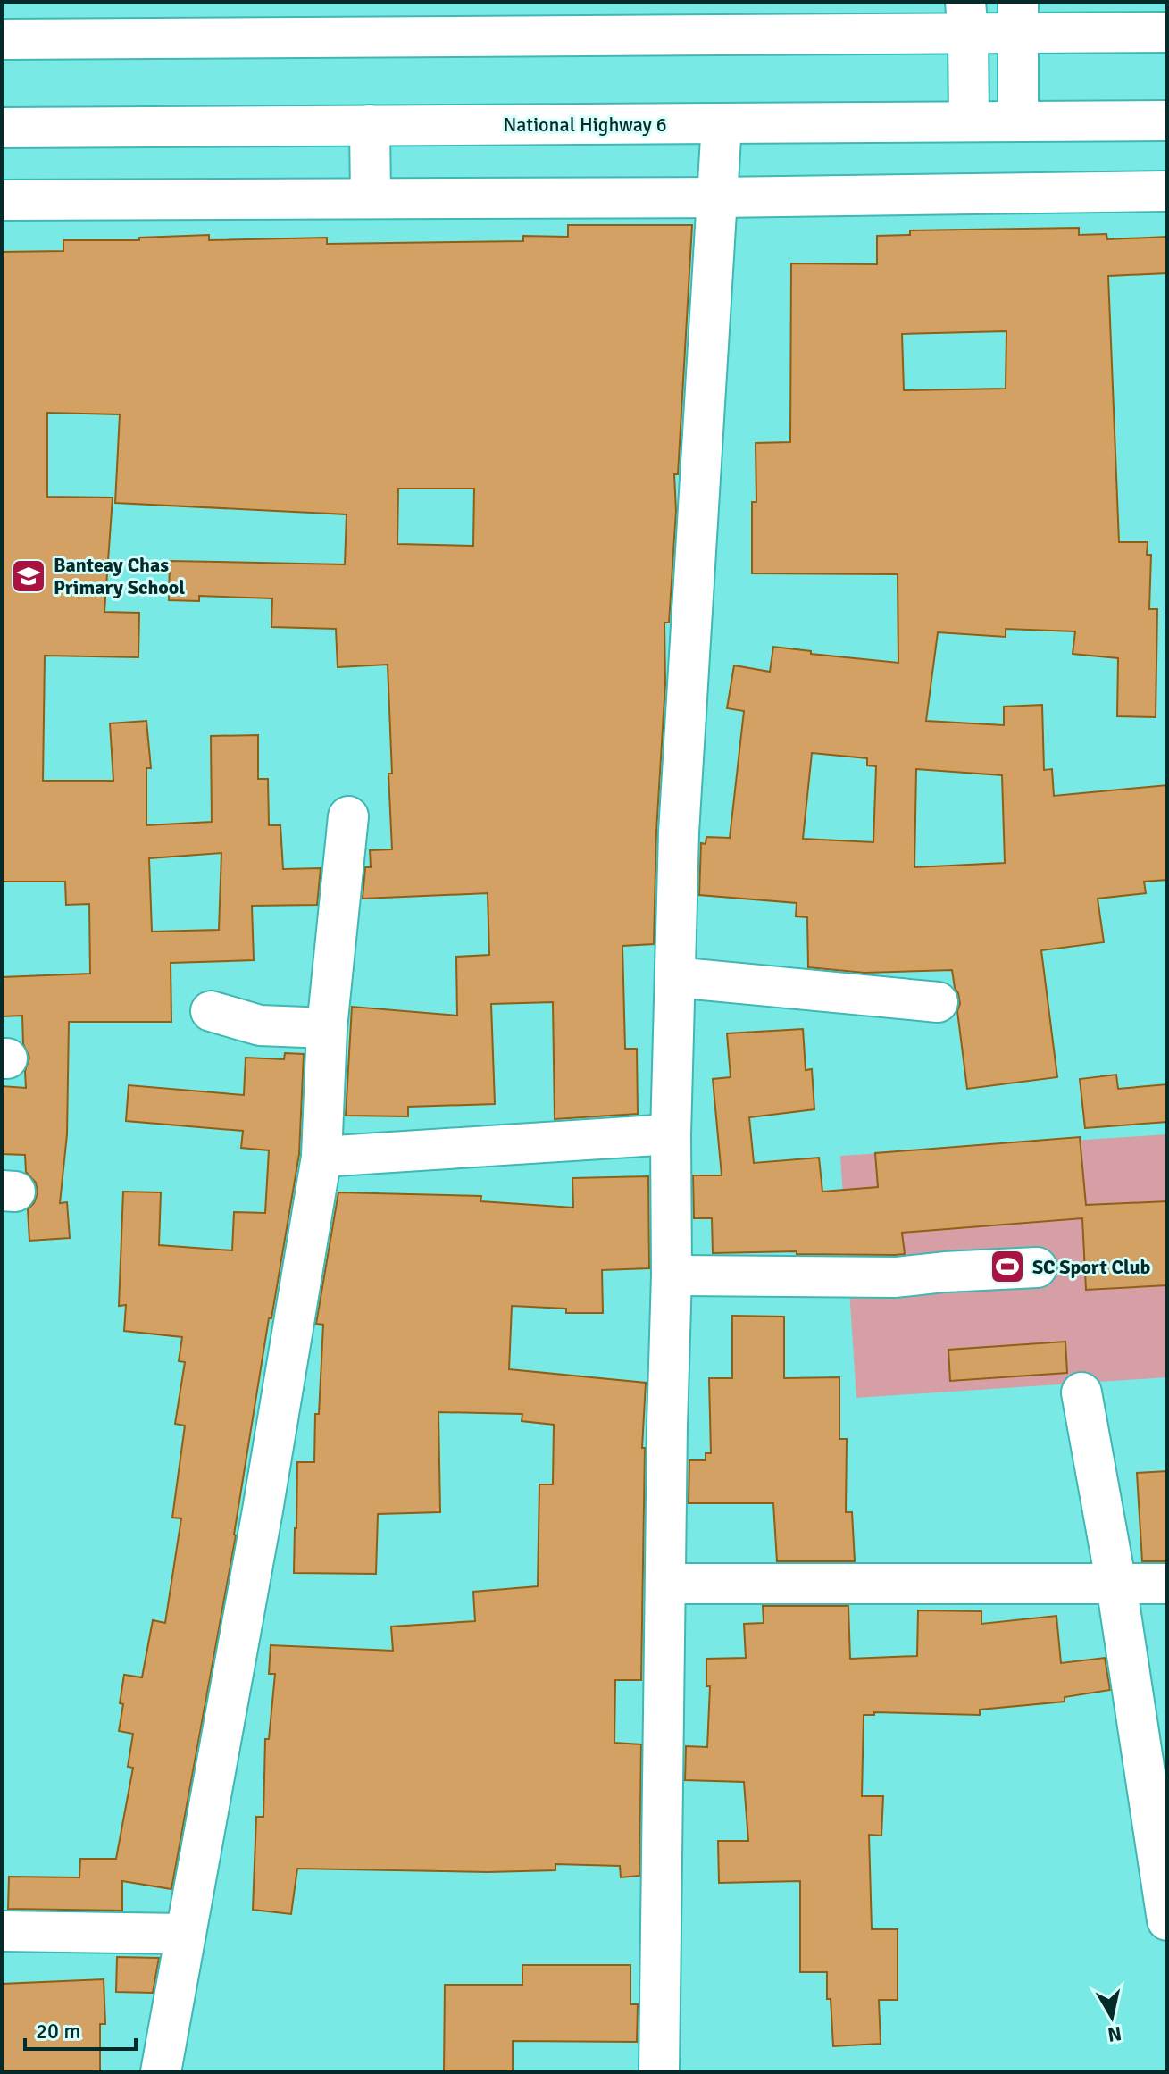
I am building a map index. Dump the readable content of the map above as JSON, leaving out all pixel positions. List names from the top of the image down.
{
  "streets": {
    "street": ["National Highway 6"]
  },
  "places": {
    "school or university": ["Banteay Chas Primary School"],
    "sports": ["SC Sport Club"]
  },
  "scale_bar": "20 m",
  "north": "bottom"
}
